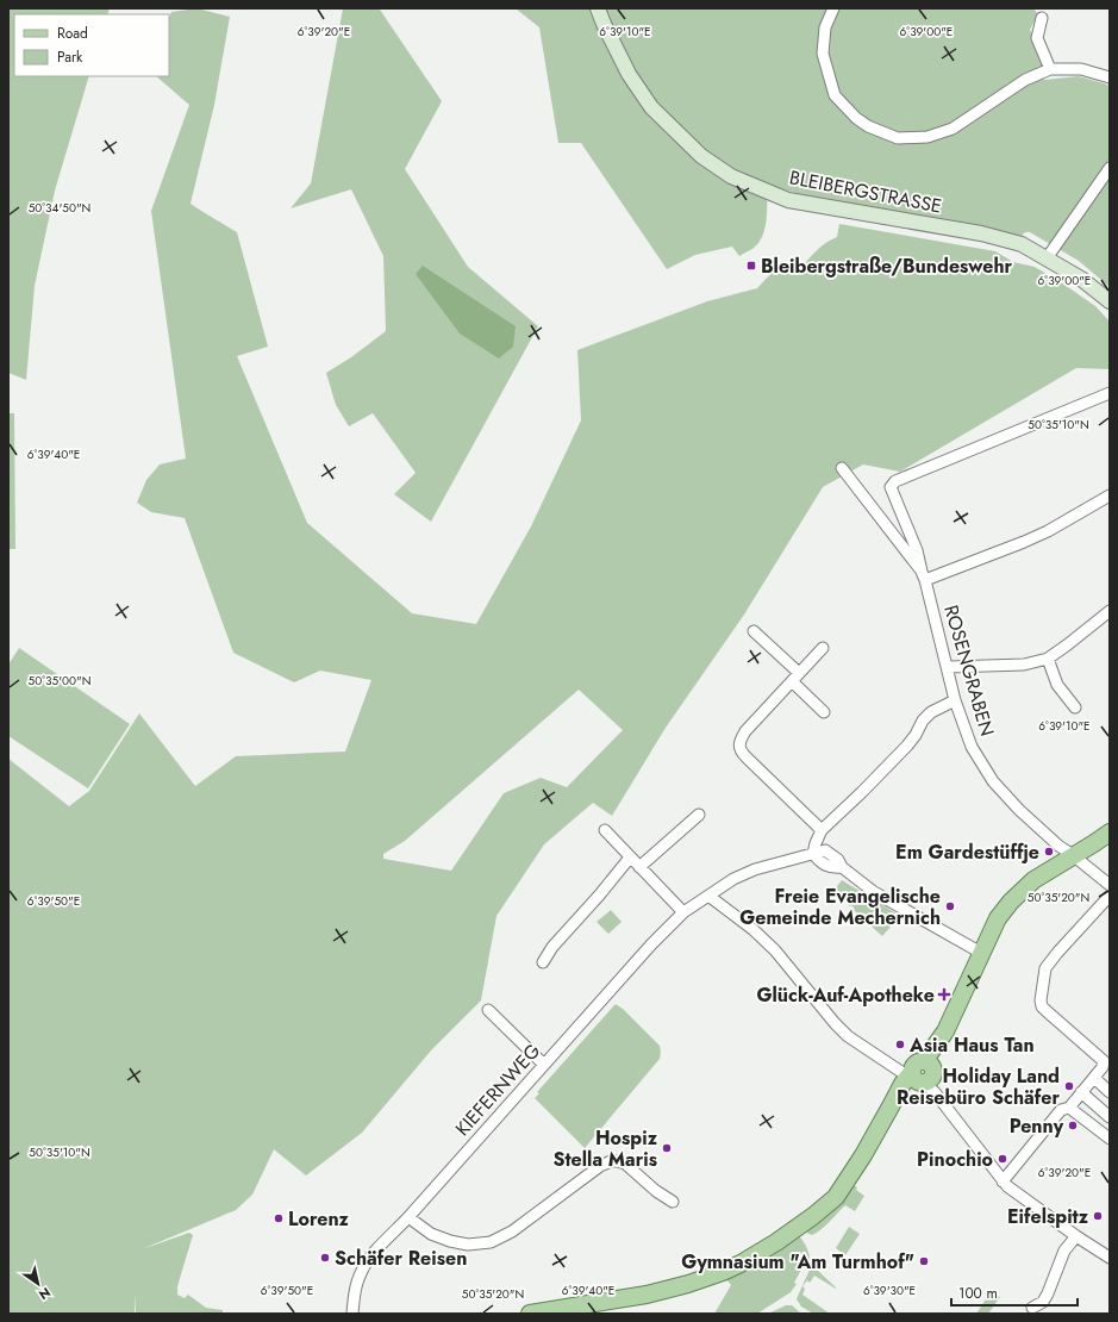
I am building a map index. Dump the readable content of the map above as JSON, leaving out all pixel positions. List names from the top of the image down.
{
  "streets": {
    "street": ["BLEIBERGSTRASSE", "ROSENGRABEN", "KIEFERNWEG"]
  },
  "places": {
    "transit": ["Bleibergstraße/Bundeswehr"],
    "other": [
      "Em Gardestüffje",
      "Freie Evangelische Gemeinde Mechernich",
      "Asia Haus Tan",
      "Holiday Land Reisebüro Schäfer",
      "Penny",
      "Hospiz Stella Maris",
      "Pinochio",
      "Eifelspitz",
      "Lorenz",
      "Schäfer Reisen",
      "Gymnasium \"Am Turmhof\""
    ],
    "health": ["Glück-Auf-Apotheke"]
  },
  "legend": ["Road", "Park"],
  "scale_bar": "100 m",
  "north": "bottom right",
  "coordinates": [
    "6°39'10\"E",
    "6°39'00\"E",
    "6°39'20\"E",
    "50°34'50\"N",
    "50°35'10\"N",
    "6°39'40\"E",
    "50°35'00\"N",
    "50°35'20\"N",
    "6°39'50\"E",
    "6°39'30\"E"
  ]
}
